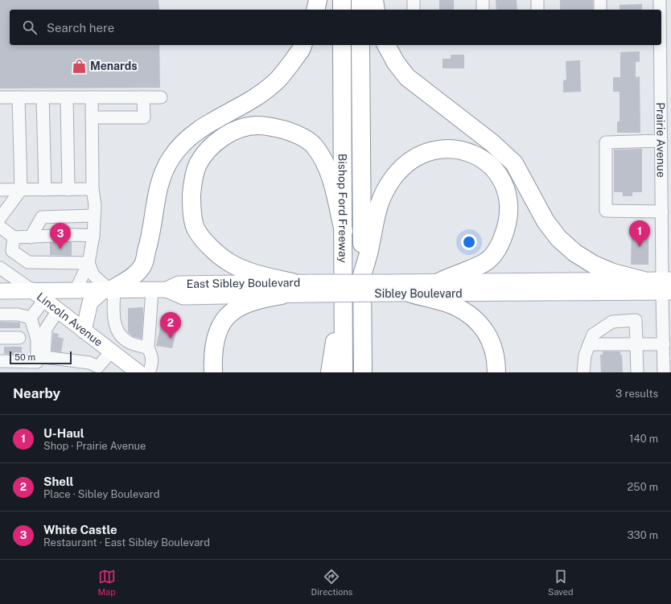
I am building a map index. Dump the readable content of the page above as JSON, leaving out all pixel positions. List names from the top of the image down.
{
  "streets": {
    "highway": ["Bishop Ford Freeway"],
    "main road": ["East Sibley Boulevard", "Sibley Boulevard", "Lincoln Avenue"],
    "street": ["Prairie Avenue"]
  },
  "crossings": [
    ["Prairie Avenue", "Sibley Boulevard"],
    ["East Sibley Boulevard", "Sibley Boulevard"]
  ],
  "places": {
    "shop": ["Menards"]
  },
  "scale_bar": "50 m",
  "page": {
    "search": "Search here",
    "pins": ["1", "3", "2"],
    "scale": "50 m",
    "heading": ["Nearby", "3 results"],
    "list": [
      {
        "mark": "1",
        "name": "U-Haul",
        "note": "Shop · Prairie Avenue",
        "value": "140 m"
      },
      {
        "mark": "2",
        "name": "Shell",
        "note": "Place · Sibley Boulevard",
        "value": "250 m"
      },
      {
        "mark": "3",
        "name": "White Castle",
        "note": "Restaurant · East Sibley Boulevard",
        "value": "330 m"
      }
    ],
    "nav": ["Map", "Directions", "Saved"]
  }
}
